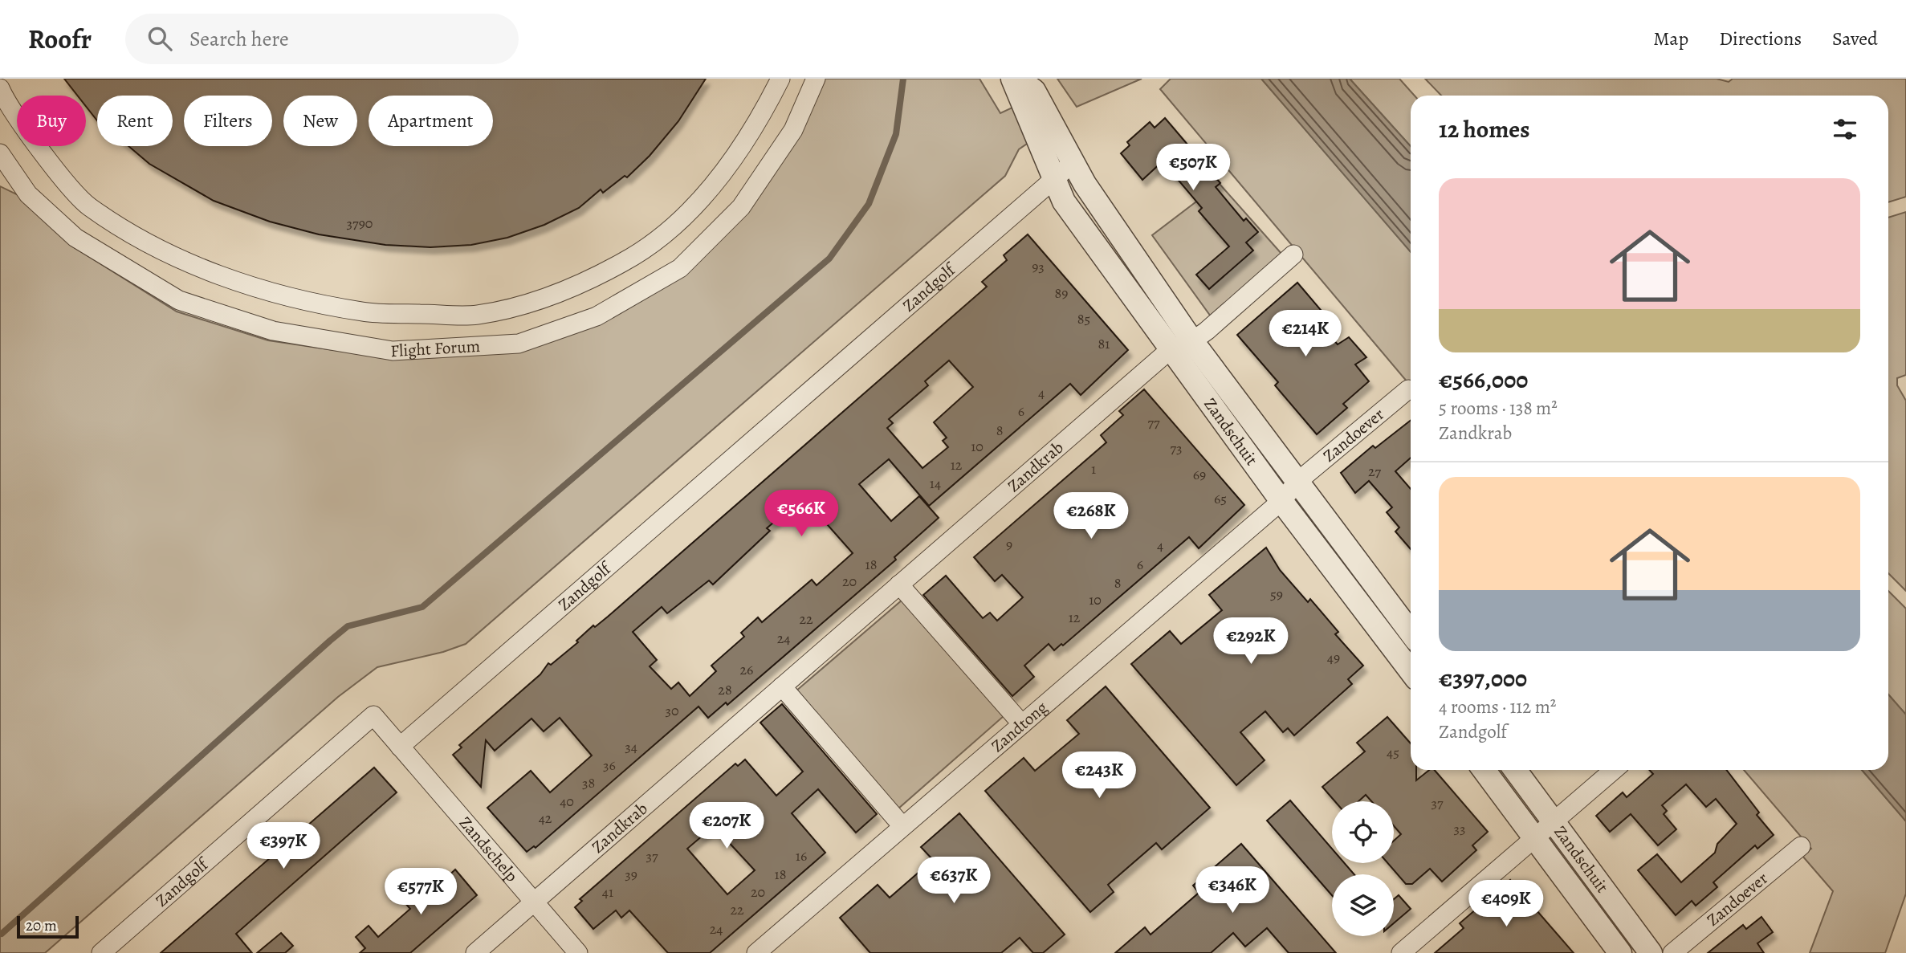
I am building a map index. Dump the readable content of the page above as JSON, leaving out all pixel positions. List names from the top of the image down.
{
  "streets": {
    "street": [
      "Zandgolf",
      "Flight Forum",
      "Zandschuit",
      "Zandoever",
      "Zandkrab",
      "Zandtong",
      "Zandschelp"
    ]
  },
  "crossings": [
    ["Zandgolf", "Zandschuit"],
    ["Zandgolf", "Zandschelp"],
    ["Zandschuit", "Zandoever"],
    ["Zandschuit", "Zandkrab"],
    ["Zandschuit", "Zandtong"],
    ["Zandoever", "Zandtong"],
    ["Zandkrab", "Zandschelp"]
  ],
  "house_numbers": [
    "3790",
    "93",
    "89",
    "85",
    "81",
    "4",
    "6",
    "77",
    "8",
    "10",
    "73",
    "12",
    "1",
    "27",
    "69",
    "14",
    "65",
    "9",
    "4",
    "18",
    "6",
    "20",
    "8",
    "59",
    "10",
    "12",
    "22",
    "24",
    "49",
    "26",
    "28",
    "30",
    "34",
    "45",
    "36",
    "38",
    "40",
    "37",
    "42",
    "33",
    "37",
    "16",
    "39",
    "18",
    "41",
    "20",
    "22",
    "24"
  ],
  "scale_bar": "20 m",
  "page": {
    "header": "Roofr",
    "search": "Search here",
    "nav": ["Map", "Directions", "Saved"],
    "chip": [
      "Buy",
      "Rent",
      "Filters",
      "New",
      "Apartment"
    ],
    "heading": "12 homes",
    "price": [
      "€507K",
      "€214K",
      "€566K",
      "€268K",
      "€292K",
      "€243K",
      "€207K",
      "€397K",
      "€637K",
      "€346K",
      "€577K",
      "€409K"
    ],
    "list": [
      {
        "name": "€566,000",
        "note": "5 rooms · 138 m² · Zandkrab"
      },
      {
        "name": "€397,000",
        "note": "4 rooms · 112 m² · Zandgolf"
      }
    ],
    "scale": "20 m"
  }
}
